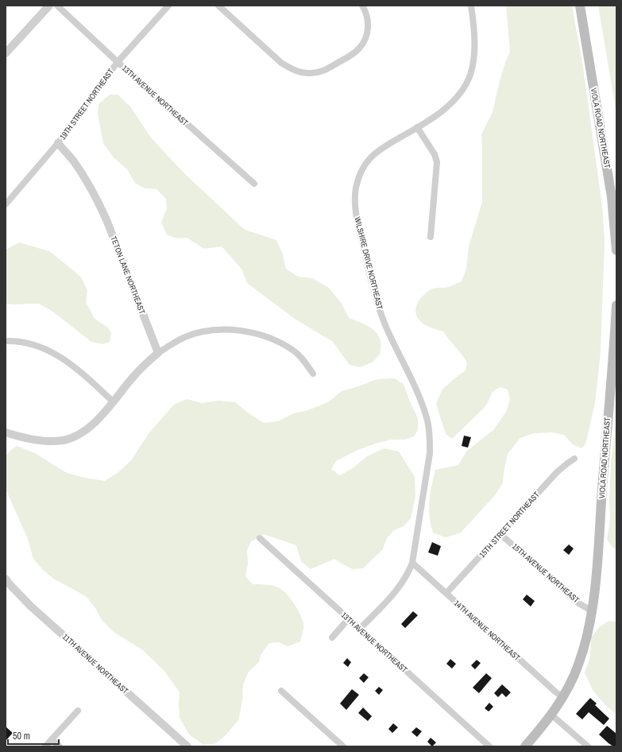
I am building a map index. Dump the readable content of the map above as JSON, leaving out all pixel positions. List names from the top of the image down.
{
  "streets": {
    "main road": ["VIOLA ROAD NORTHEAST"],
    "street": [
      "13TH AVENUE NORTHEAST",
      "19TH STREET NORTHEAST",
      "WILSHIRE DRIVE NORTHEAST",
      "TETON LANE NORTHEAST",
      "15TH STREET NORTHEAST",
      "15TH AVENUE NORTHEAST",
      "14TH AVENUE NORTHEAST",
      "11TH AVENUE NORTHEAST"
    ]
  },
  "crossings": [
    ["13TH AVENUE NORTHEAST", "19TH STREET NORTHEAST"],
    ["19TH STREET NORTHEAST", "TETON LANE NORTHEAST"],
    ["VIOLA ROAD NORTHEAST", "15TH AVENUE NORTHEAST"],
    ["VIOLA ROAD NORTHEAST", "14TH AVENUE NORTHEAST"],
    ["WILSHIRE DRIVE NORTHEAST", "14TH AVENUE NORTHEAST"],
    ["15TH STREET NORTHEAST", "15TH AVENUE NORTHEAST"],
    ["15TH STREET NORTHEAST", "14TH AVENUE NORTHEAST"]
  ],
  "scale_bar": "50 m"
}
